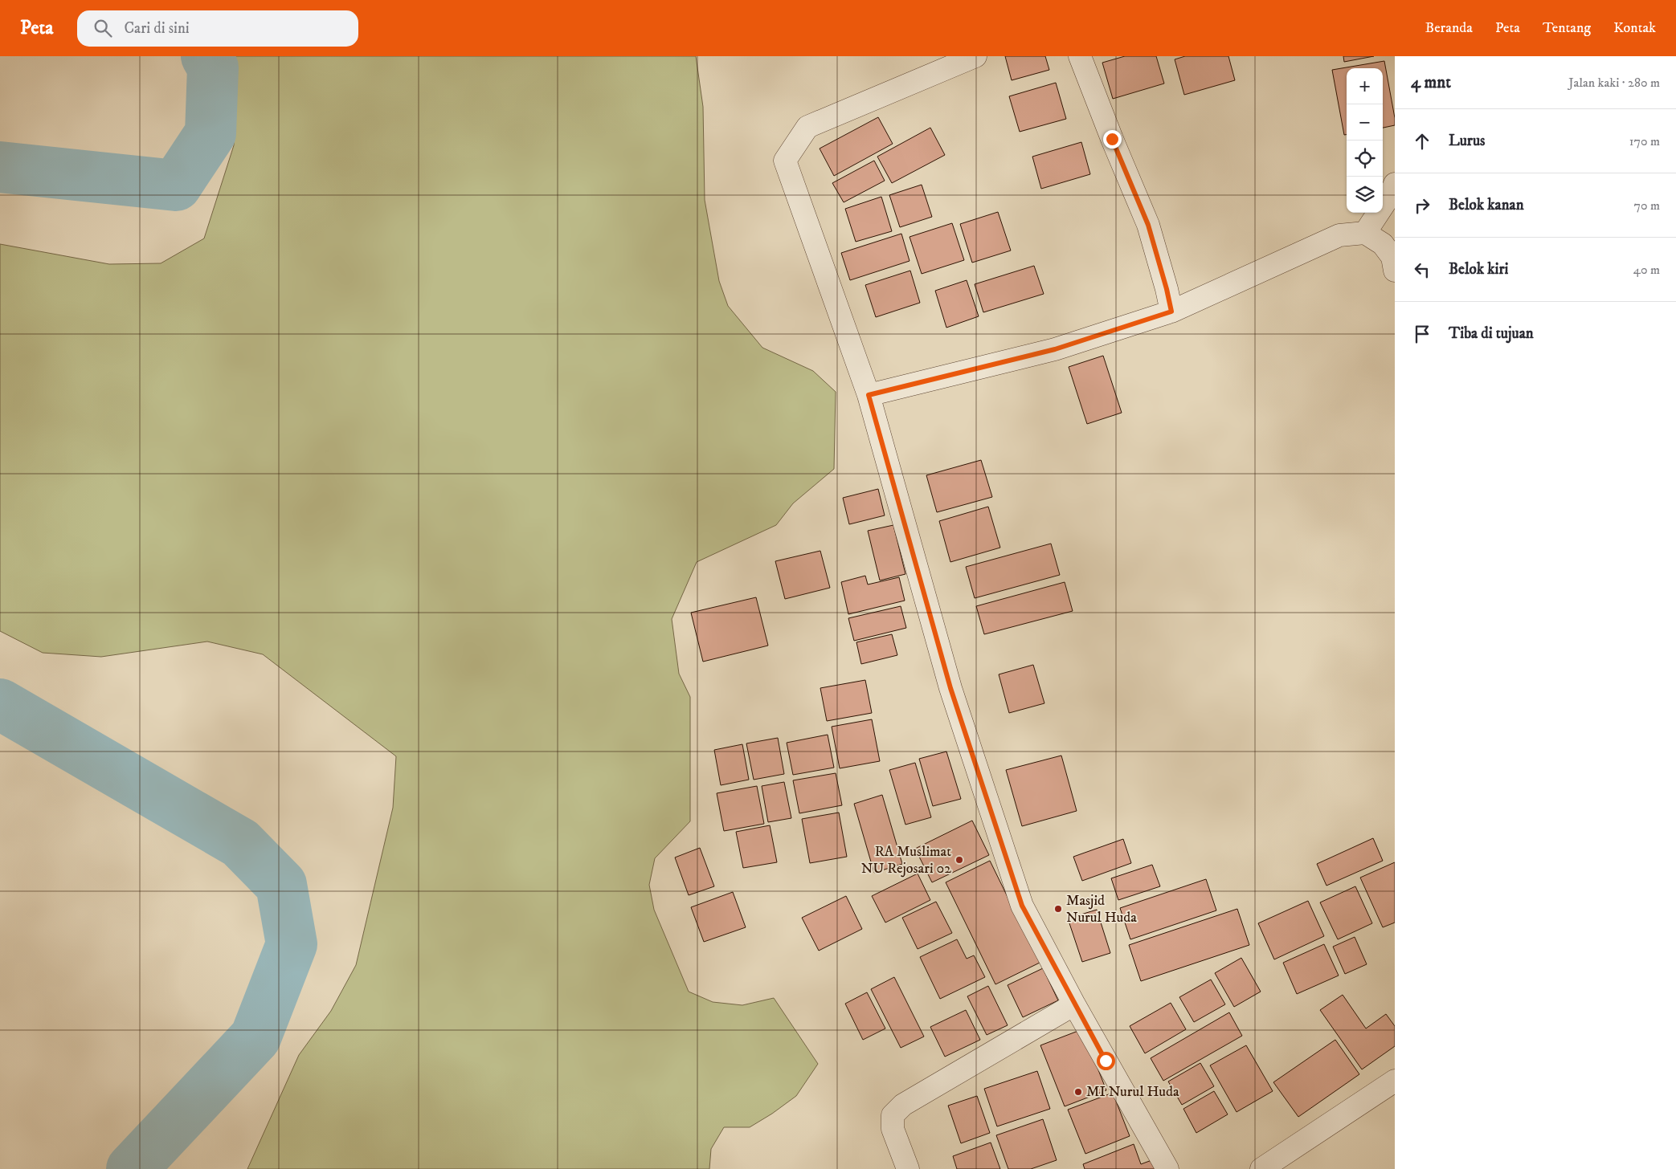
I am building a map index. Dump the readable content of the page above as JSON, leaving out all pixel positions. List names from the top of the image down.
{
  "places": ["RA Muslimat NU Rejosari 02", "Masjid Nurul Huda", "MI Nurul Huda"],
  "page": {
    "header": "Peta",
    "search": "Cari di sini",
    "nav": [
      "Beranda",
      "Peta",
      "Tentang",
      "Kontak"
    ],
    "heading": ["4 mnt", "Jalan kaki · 280 m"],
    "map_buttons": ["+", "−"],
    "list": [
      ["Lurus", "170 m"],
      ["Belok kanan", "70 m"],
      ["Belok kiri", "40 m"],
      "Tiba di tujuan"
    ]
  }
}
